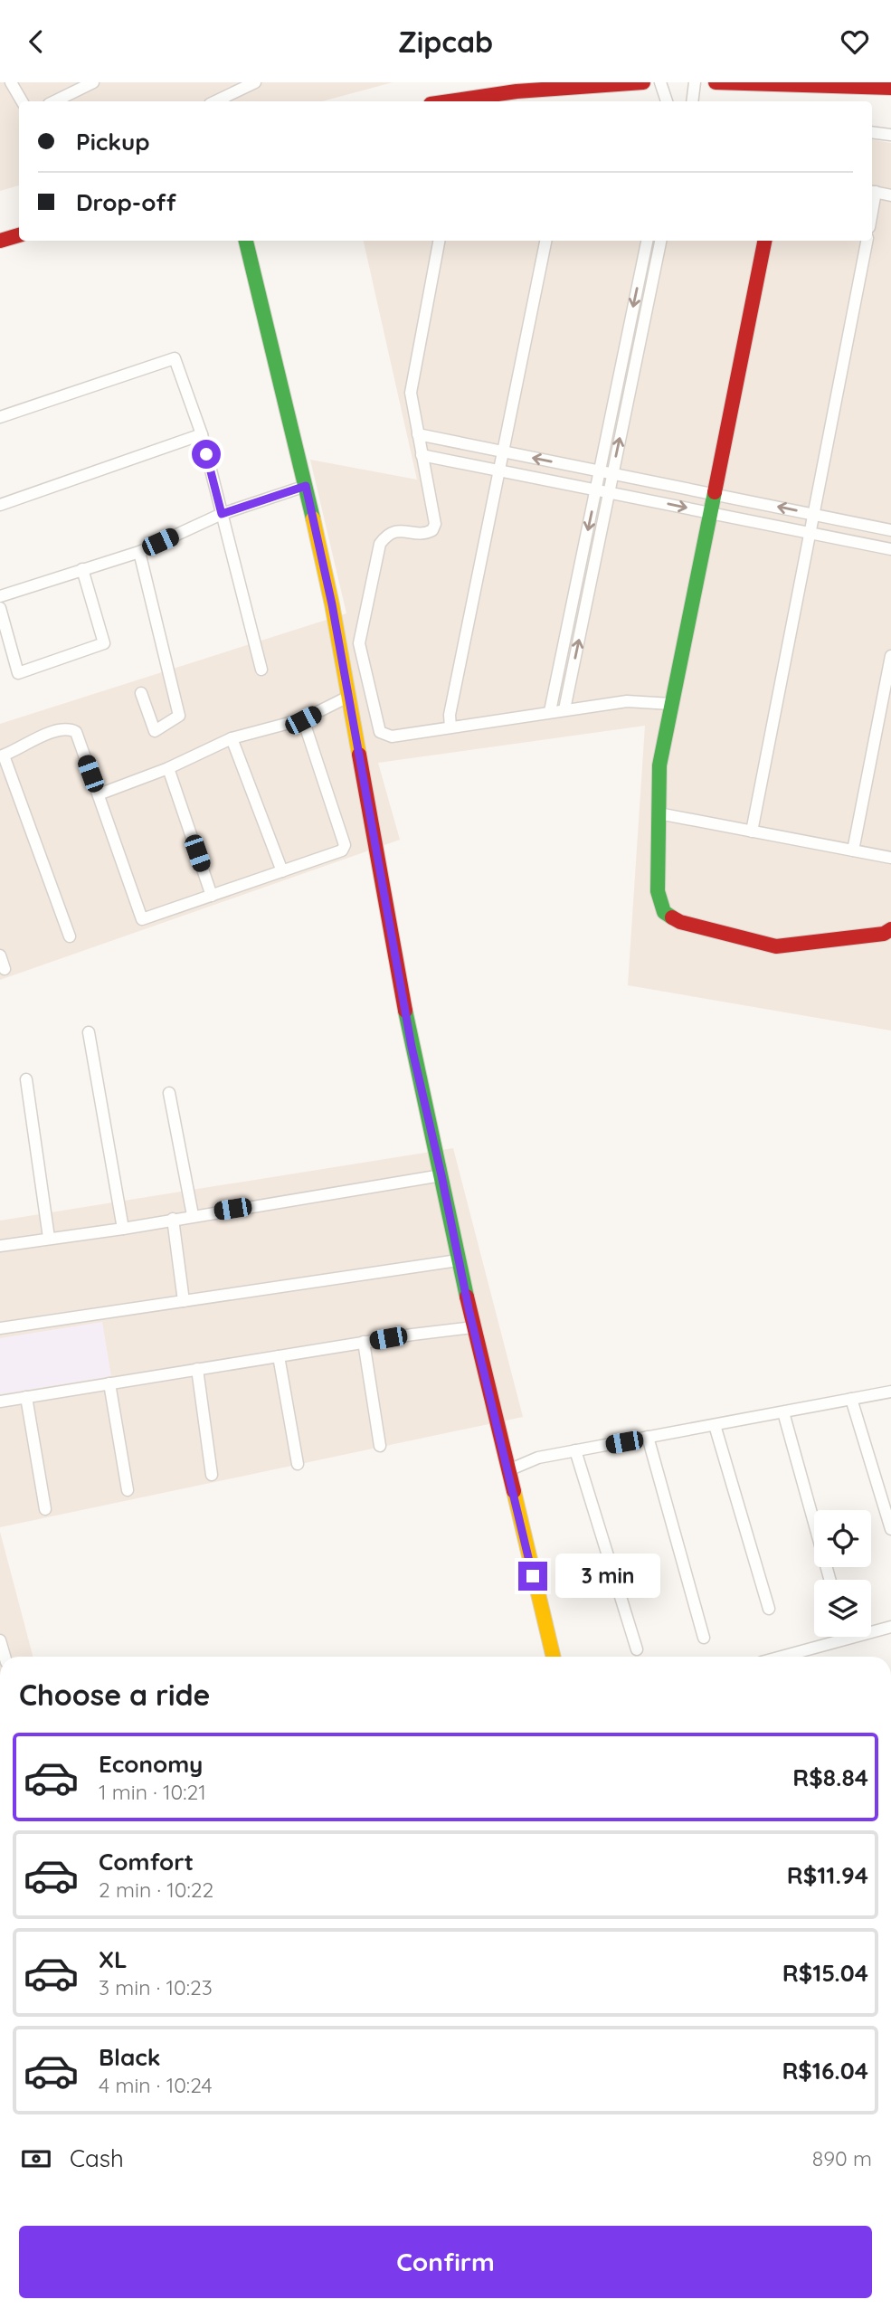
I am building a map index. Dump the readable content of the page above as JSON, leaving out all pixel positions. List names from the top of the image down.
{
  "page": {
    "header": "Zipcab",
    "banner": ["Pickup", "Drop-off"],
    "bubble": "3 min",
    "heading": "Choose a ride",
    "list": [
      {
        "name": "Economy",
        "note": "1 min · 10:21",
        "value": "R$8.84"
      },
      {
        "name": "Comfort",
        "note": "2 min · 10:22",
        "value": "R$11.94"
      },
      {
        "name": "XL",
        "note": "3 min · 10:23",
        "value": "R$15.04"
      },
      {
        "name": "Black",
        "note": "4 min · 10:24",
        "value": "R$16.04"
      }
    ],
    "pay": ["Cash", "890 m"],
    "buttons": "Confirm"
  }
}
